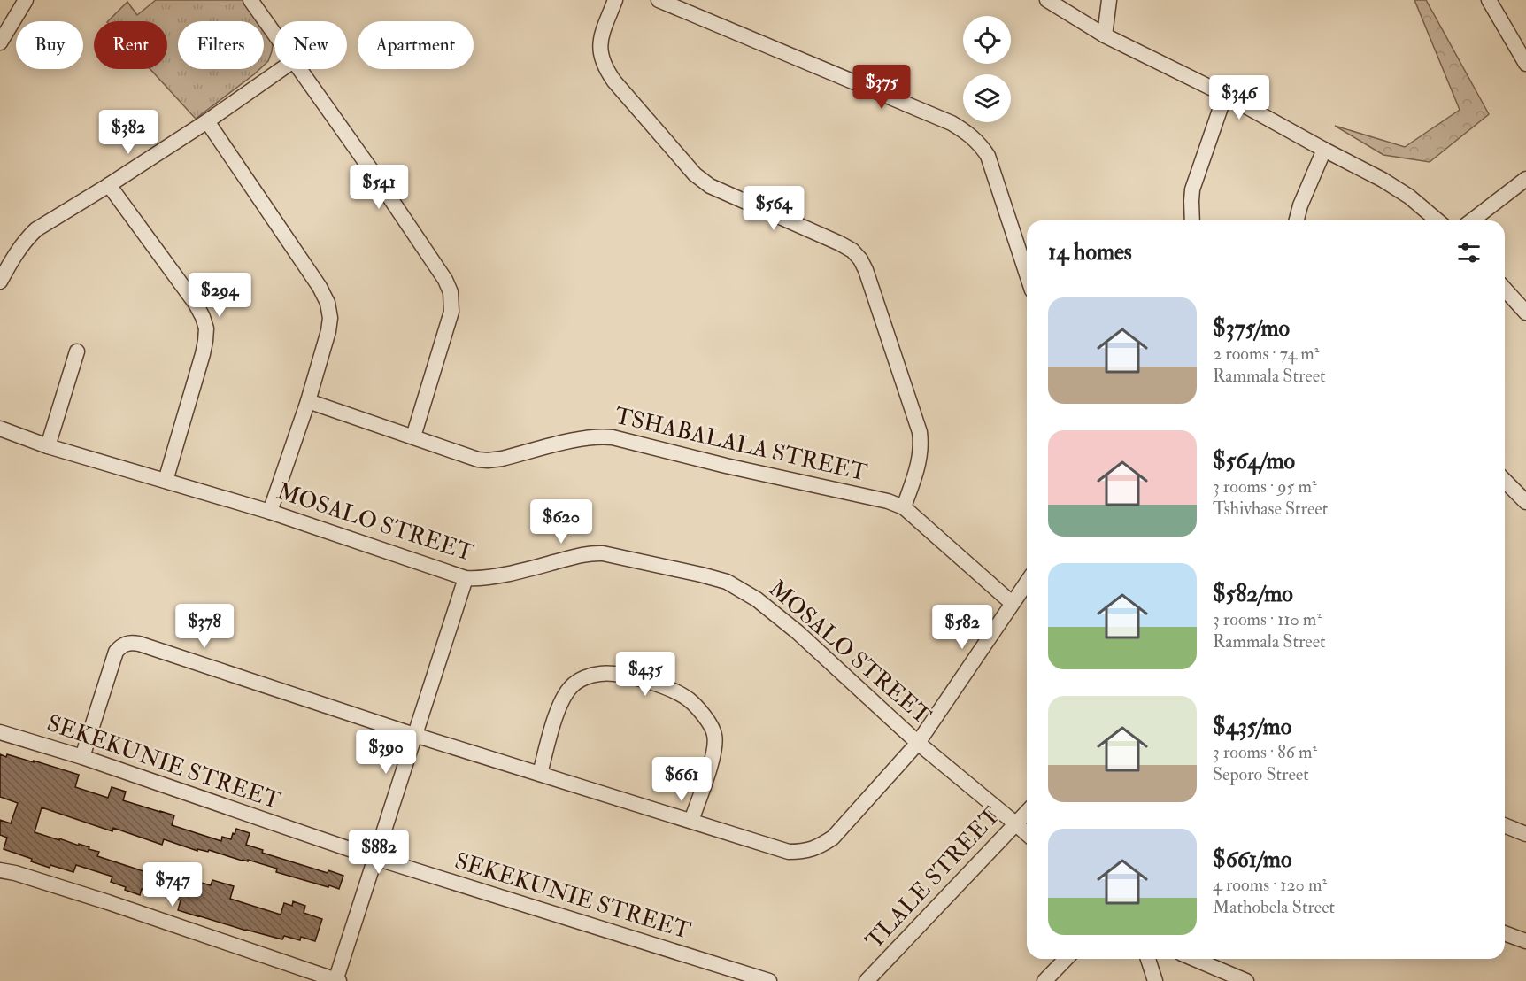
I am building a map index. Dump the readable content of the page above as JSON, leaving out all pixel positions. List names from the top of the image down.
{
  "streets": {
    "street": [
      "TSHABALALA STREET",
      "MOSALO STREET",
      "SEKEKUNIE STREET",
      "TLALE STREET"
    ]
  },
  "crossings": [
    ["MOSALO STREET", "TLALE STREET"]
  ],
  "page": {
    "chip": [
      "Buy",
      "Rent",
      "Filters",
      "New",
      "Apartment"
    ],
    "price": [
      "$375",
      "$346",
      "$382",
      "$541",
      "$564",
      "$294",
      "$620",
      "$378",
      "$582",
      "$435",
      "$390",
      "$661",
      "$882",
      "$747"
    ],
    "heading": "14 homes",
    "list": [
      {
        "name": "$375/mo",
        "note": "2 rooms · 74 m² · Rammala Street"
      },
      {
        "name": "$564/mo",
        "note": "3 rooms · 95 m² · Tshivhase Street"
      },
      {
        "name": "$582/mo",
        "note": "3 rooms · 110 m² · Rammala Street"
      },
      {
        "name": "$435/mo",
        "note": "3 rooms · 86 m² · Seporo Street"
      },
      {
        "name": "$661/mo",
        "note": "4 rooms · 120 m² · Mathobela Street"
      }
    ]
  }
}
